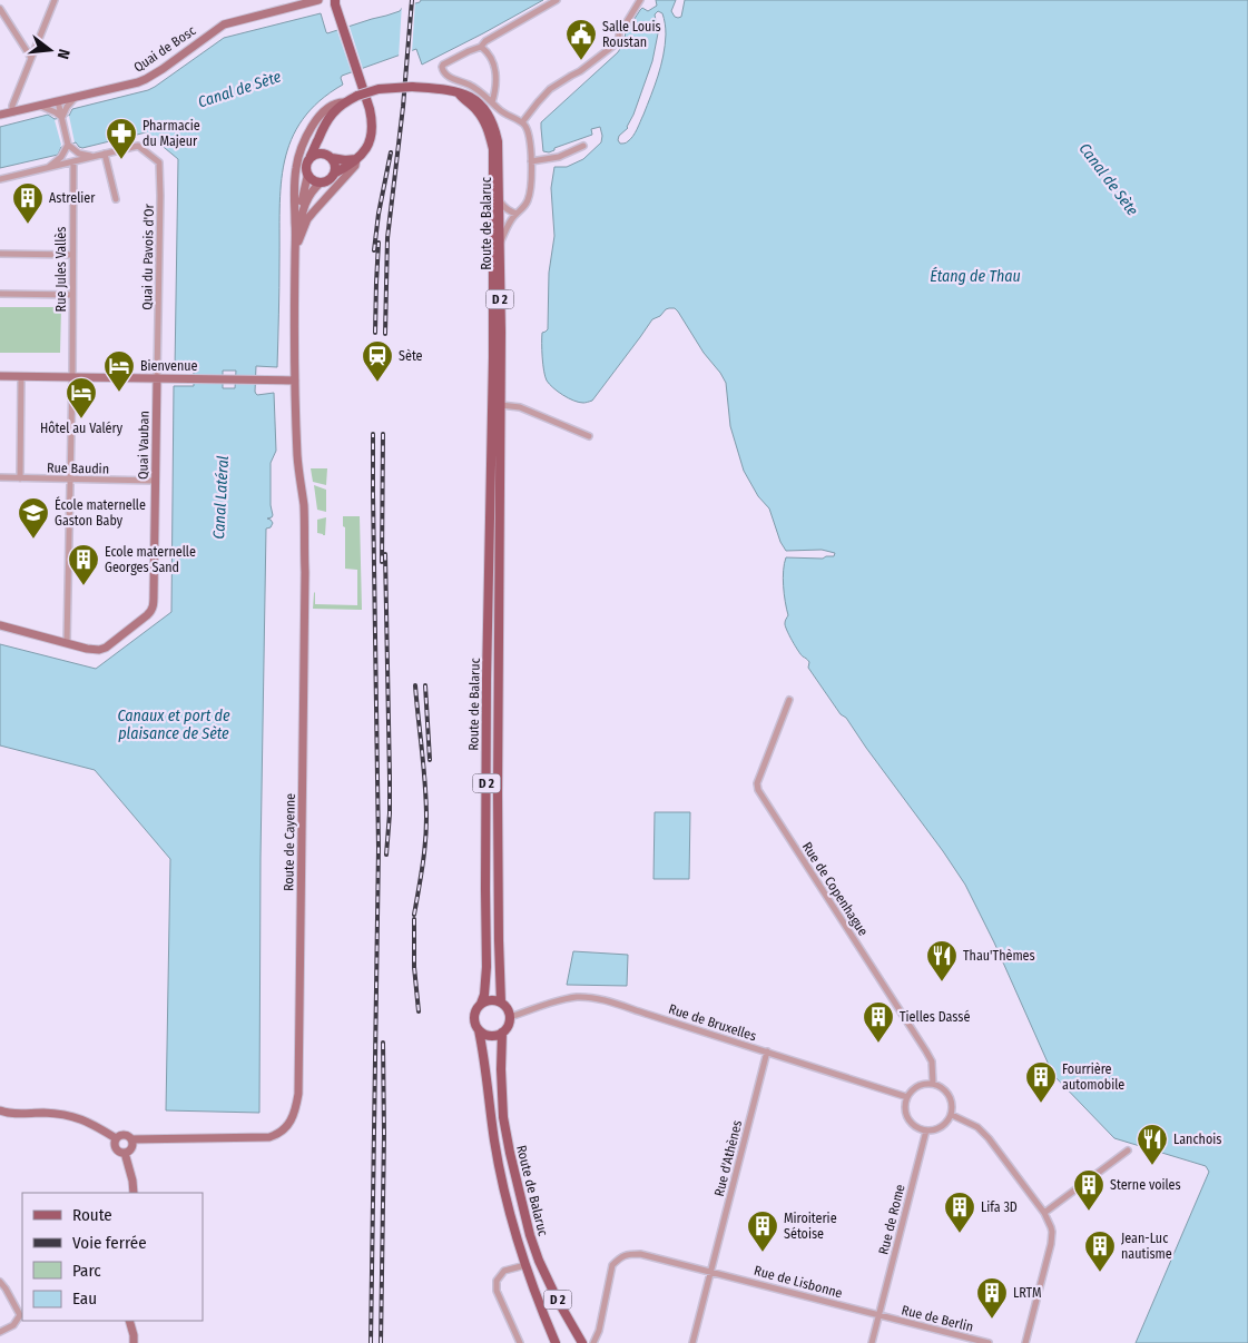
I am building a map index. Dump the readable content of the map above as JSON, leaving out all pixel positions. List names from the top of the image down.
{
  "streets": {
    "main road": ["Route de Balaruc", "D 2"],
    "street": [
      "Quai de Bosc",
      "Quai du Pavois d'Or",
      "Rue Jules Vallès",
      "Quai Vauban",
      "Rue Baudin",
      "Route de Cayenne",
      "Rue de Copenhague",
      "Rue de Bruxelles",
      "Rue d'Athènes",
      "Rue de Rome",
      "Rue de Lisbonne",
      "Rue de Berlin"
    ]
  },
  "crossings": [
    ["Route de Balaruc", "D 2"],
    ["Route de Balaruc", "Rue de Bruxelles"],
    ["Quai du Pavois d'Or", "Quai Vauban"],
    ["Rue Jules Vallès", "Quai Vauban"],
    ["Rue Jules Vallès", "Rue Baudin"],
    ["Quai Vauban", "Rue Baudin"],
    ["Rue de Copenhague", "Rue de Bruxelles"],
    ["Rue de Copenhague", "Rue de Rome"],
    ["Rue de Bruxelles", "Rue d'Athènes"],
    ["Rue de Bruxelles", "Rue de Rome"],
    ["Rue d'Athènes", "Rue de Lisbonne"],
    ["Rue de Rome", "Rue de Lisbonne"],
    ["Rue de Rome", "Rue de Berlin"],
    ["Rue de Lisbonne", "Rue de Berlin"]
  ],
  "water": [
    "Canal de Sète",
    "Étang de Thau",
    "Canal Latéral",
    "Canaux et port de plaisance de Sète"
  ],
  "places": {
    "public building": ["Salle Louis Roustan"],
    "pharmacy": ["Pharmacie du Majeur"],
    "building": [
      "Astrelier",
      "Ecole maternelle Georges Sand",
      "Tielles Dassé",
      "Fourrière automobile",
      "Sterne voiles",
      "Lifa 3D",
      "Miroiterie Sétoise",
      "Jean-Luc nautisme",
      "LRTM"
    ],
    "station": ["Sète"],
    "hotel": ["Bienvenue", "Hôtel au Valéry"],
    "school or university": ["École maternelle Gaston Baby"],
    "restaurant": ["Thau'Thèmes", "Lanchois"]
  },
  "legend": [
    "Route",
    "Voie ferrée",
    "Parc",
    "Eau"
  ],
  "north": "right"
}
